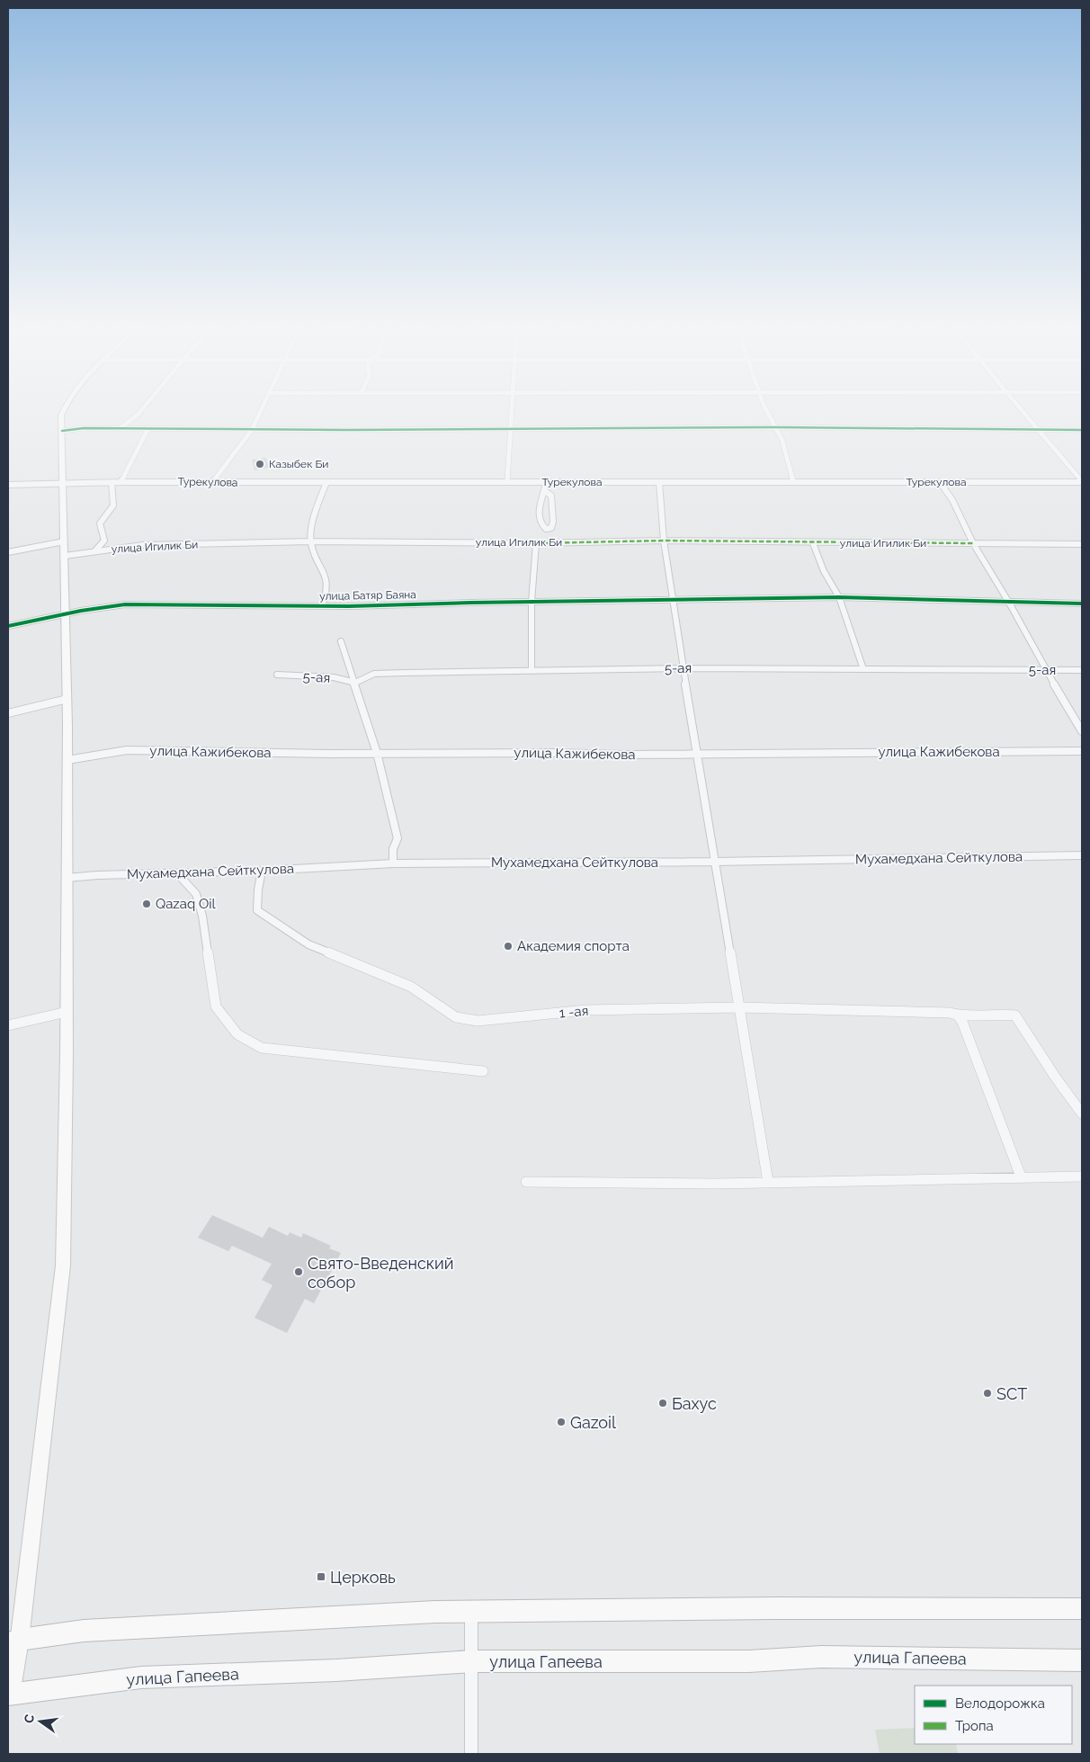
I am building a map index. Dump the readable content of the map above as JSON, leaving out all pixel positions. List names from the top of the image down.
{
  "streets": {
    "highway": ["улица Гапеева"],
    "street": [
      "Турекулова",
      "улица Игилик Би",
      "улица Батяр Баяна",
      "5-ая",
      "улица Кажибекова",
      "Мухамедхана Сейткулова",
      "1 -ая"
    ]
  },
  "crossings": [
    ["Мухамедхана Сейткулова", "1 -ая"]
  ],
  "places": {
    "other": [
      "Казыбек Би",
      "Qazaq Oil",
      "Академия спорта",
      "Свято-Введенский собор",
      "SCT",
      "Бахус",
      "Gazoil"
    ],
    "transit": ["Церковь"]
  },
  "legend": ["Велодорожка", "Тропа"],
  "north": "left"
}
